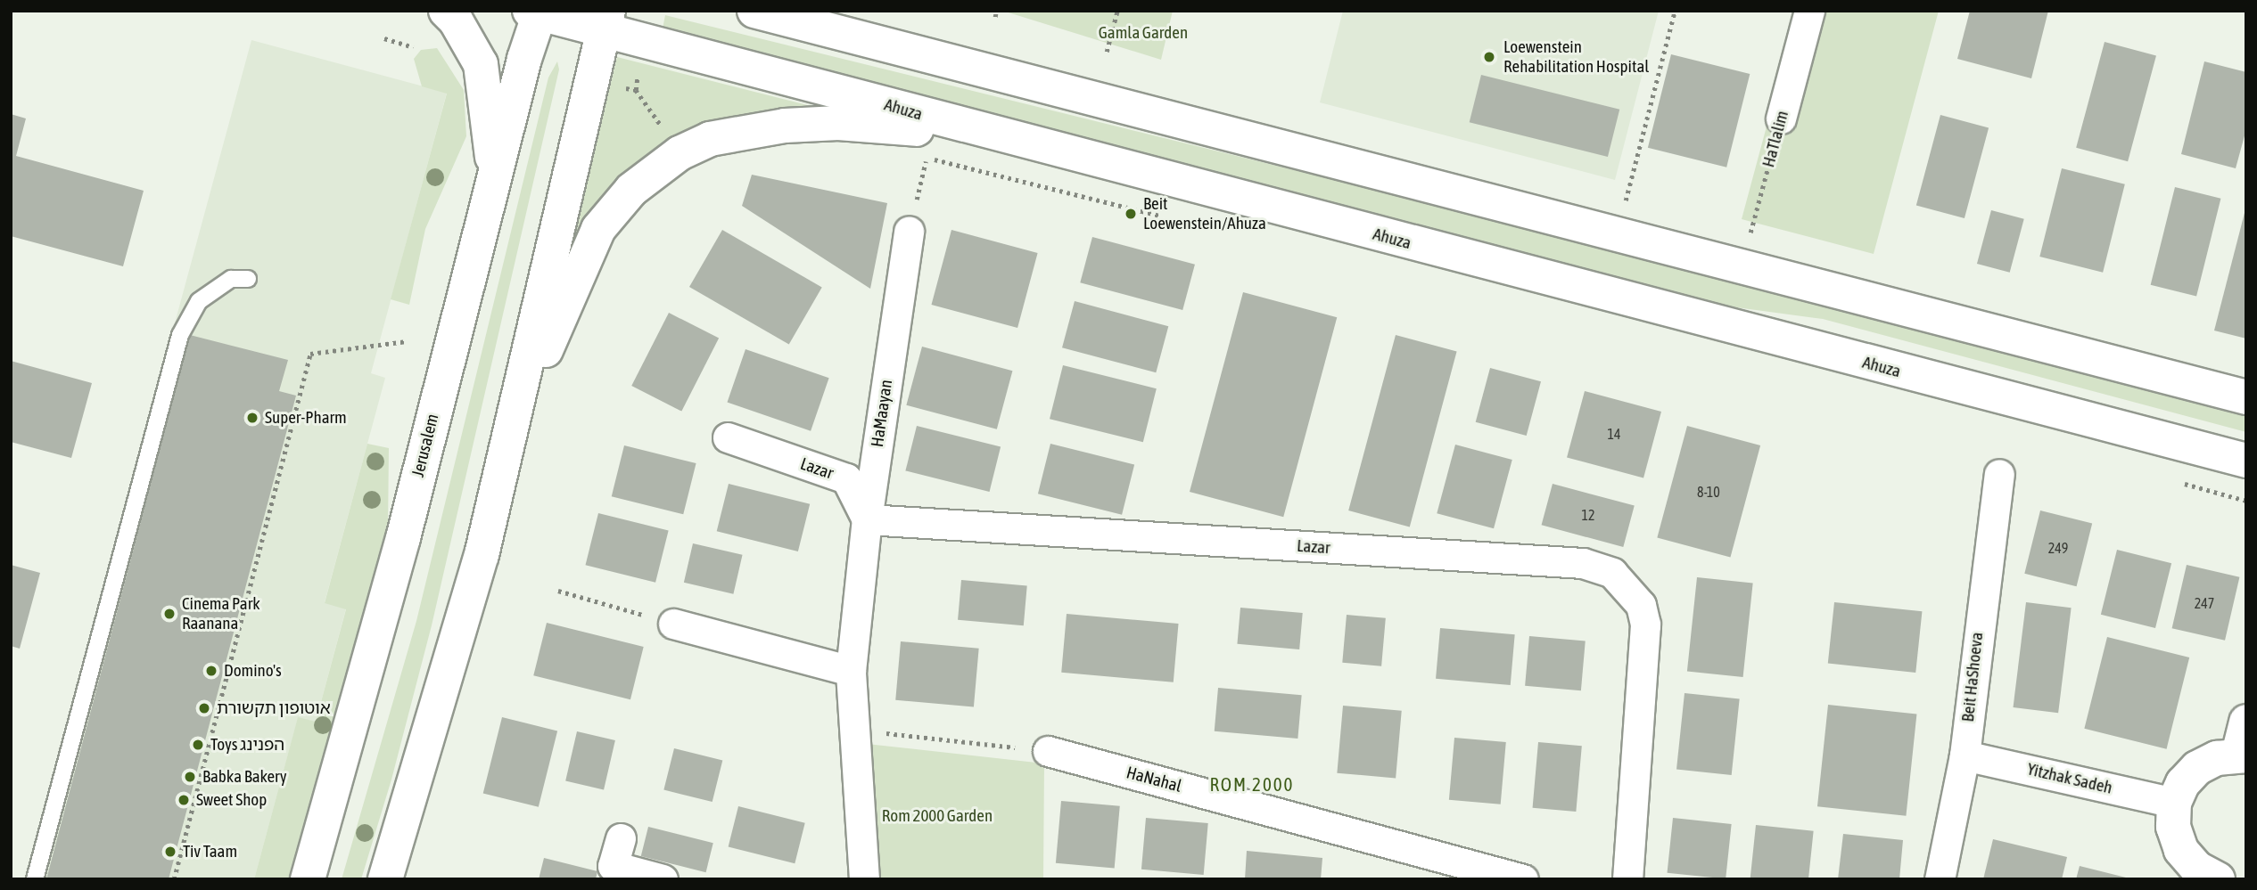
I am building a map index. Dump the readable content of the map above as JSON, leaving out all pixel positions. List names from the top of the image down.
{
  "streets": {
    "main road": ["Ahuza", "Jerusalem"],
    "street": [
      "HaTlalim",
      "HaMaayan",
      "Lazar",
      "Beit HaShoeva",
      "Yitzhak Sadeh",
      "HaNahal"
    ]
  },
  "crossings": [
    ["Ahuza", "Jerusalem"],
    ["HaMaayan", "Lazar"],
    ["Beit HaShoeva", "Yitzhak Sadeh"]
  ],
  "districts": ["ROM 2000"],
  "parks": ["Gamla Garden", "Rom 2000 Garden"],
  "places": [
    "Loewenstein Rehabilitation Hospital",
    "Beit Loewenstein/Ahuza",
    "Super-Pharm",
    "Cinema Park Raanana",
    "Domino's",
    "אוטופון תקשורת",
    "Toys הפנינג",
    "Babka Bakery",
    "Sweet Shop",
    "Tiv Taam"
  ],
  "house_numbers": [
    "14",
    "8-10",
    "12",
    "249",
    "247"
  ]
}
